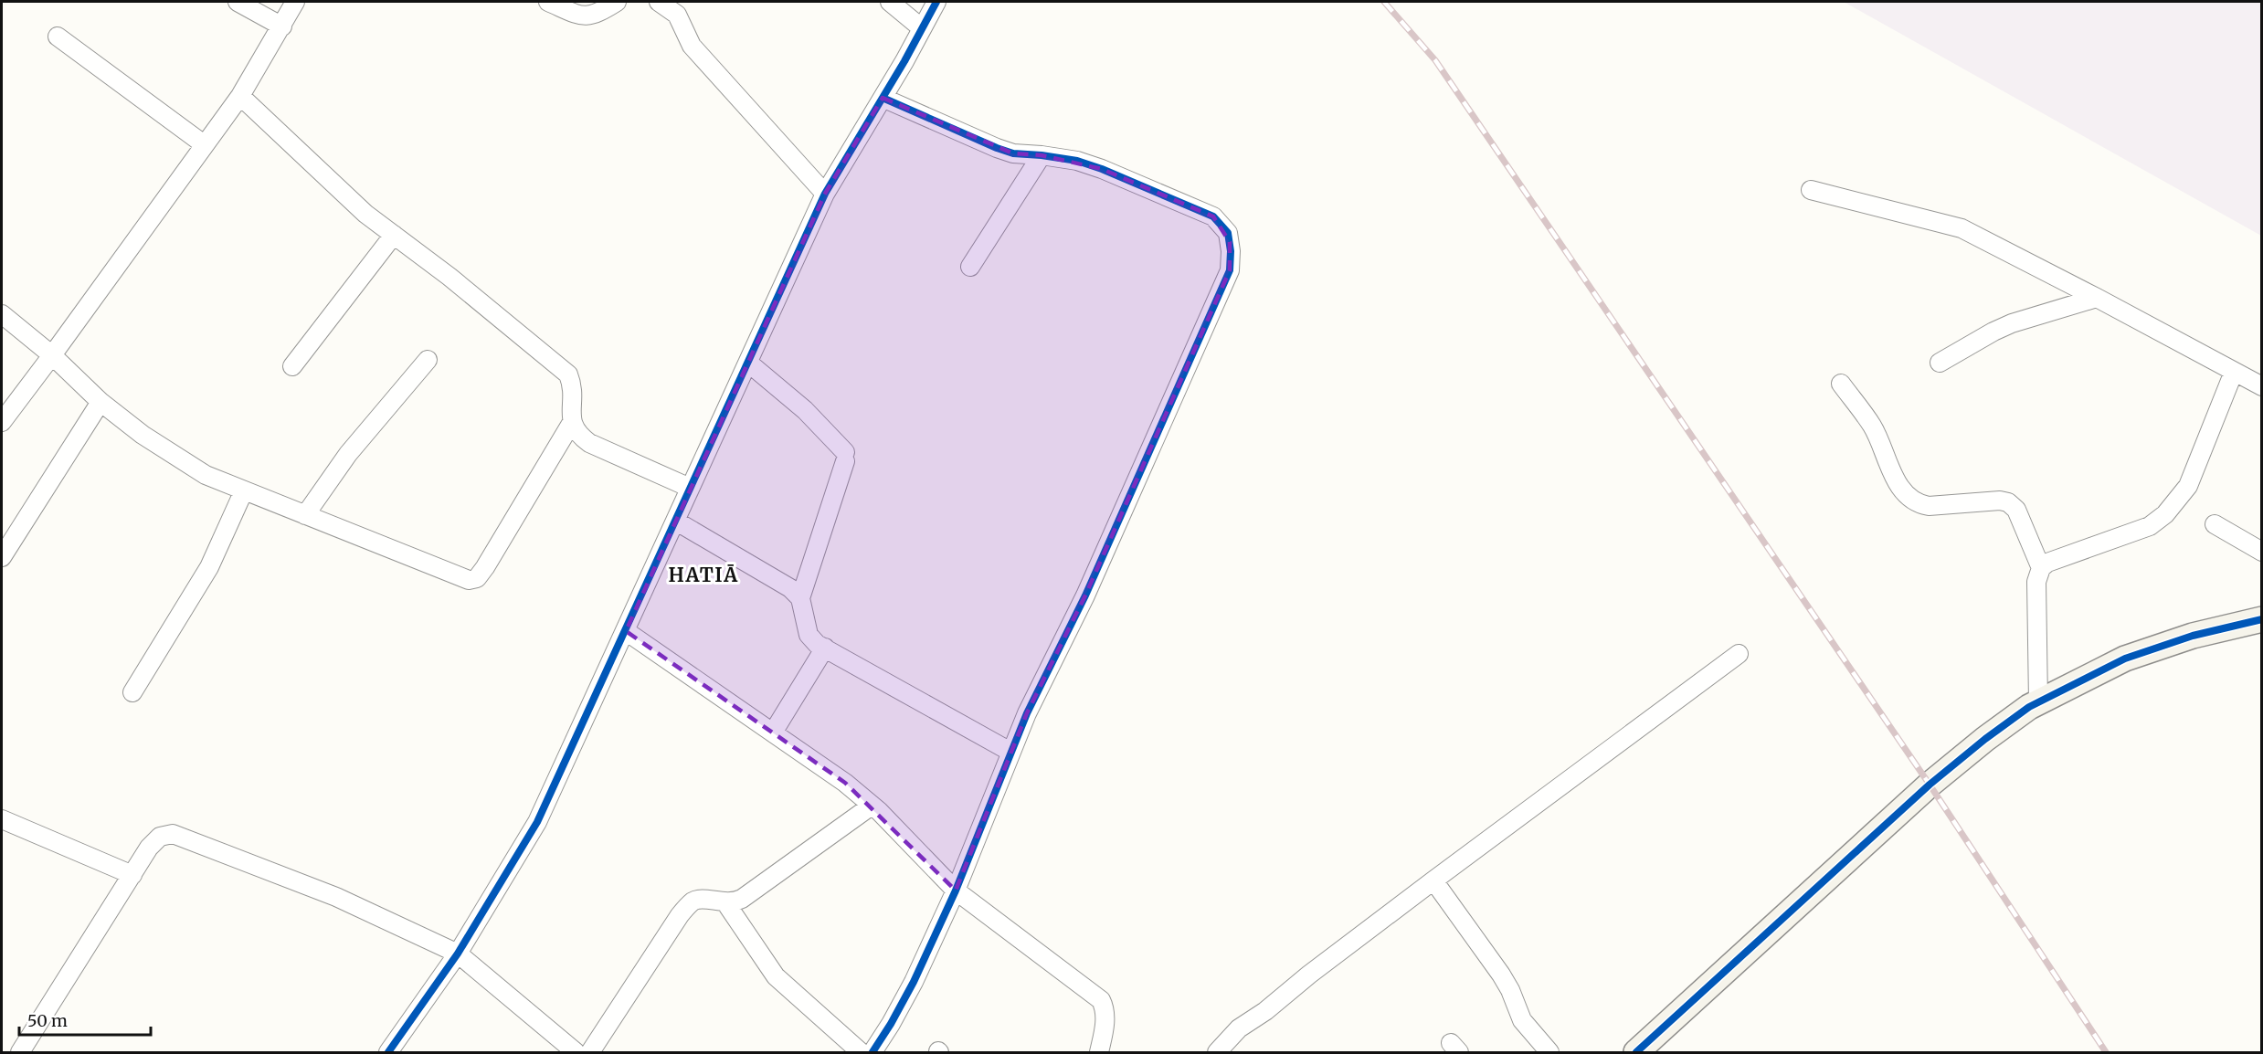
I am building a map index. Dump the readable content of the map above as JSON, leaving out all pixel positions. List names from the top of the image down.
{
  "districts": ["HATIĀ"],
  "scale_bar": "50 m"
}
